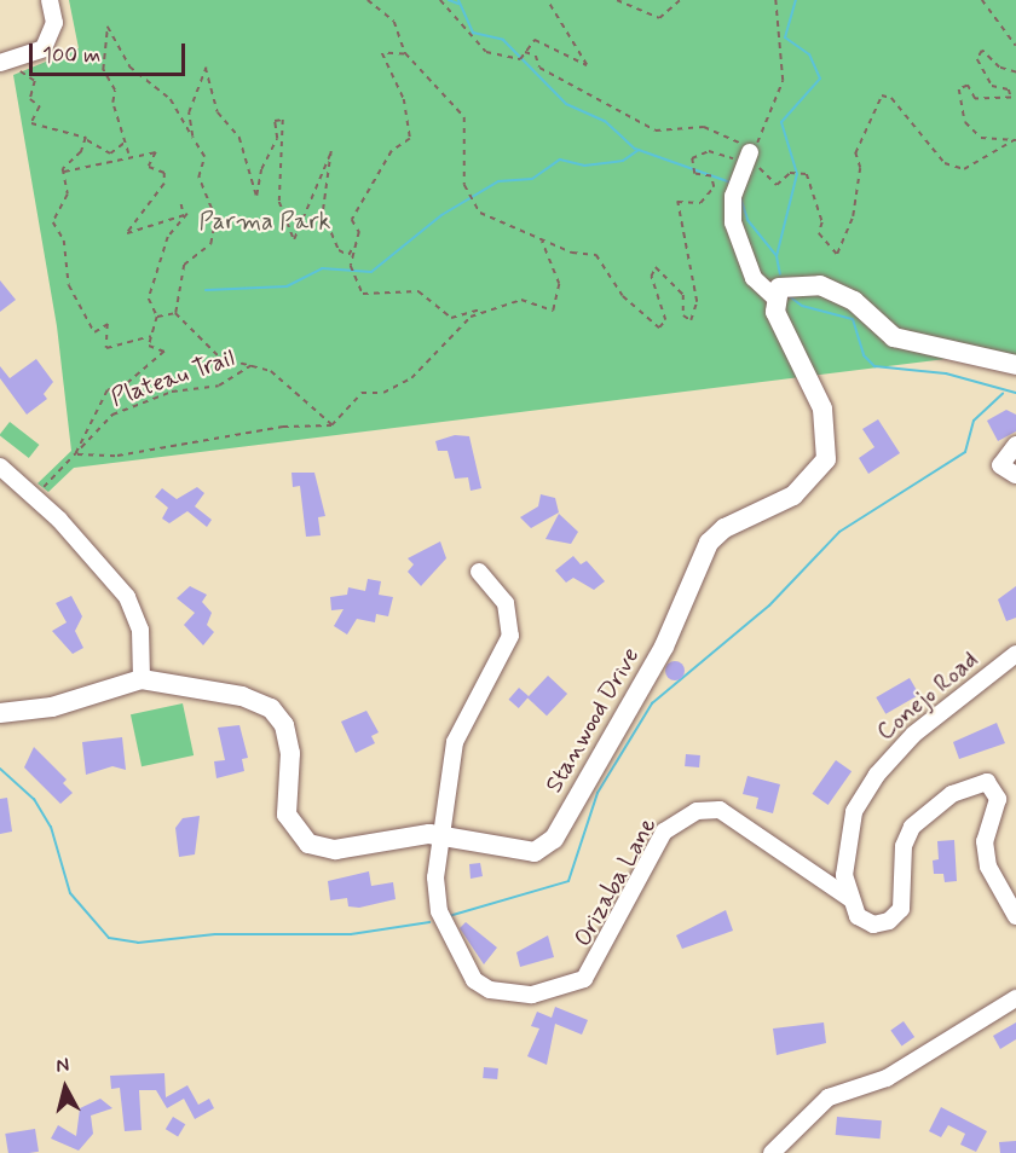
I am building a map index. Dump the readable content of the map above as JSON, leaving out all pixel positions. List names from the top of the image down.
{
  "streets": {
    "main road": ["Stanwood Drive"],
    "street": ["Conejo Road", "Orizaba Lane"],
    "path": ["Plateau Trail"]
  },
  "crossings": [
    ["Conejo Road", "Orizaba Lane"],
    ["Stanwood Drive", "Orizaba Lane"]
  ],
  "parks": ["Parma Park"],
  "scale_bar": "100 m",
  "north": "top"
}
